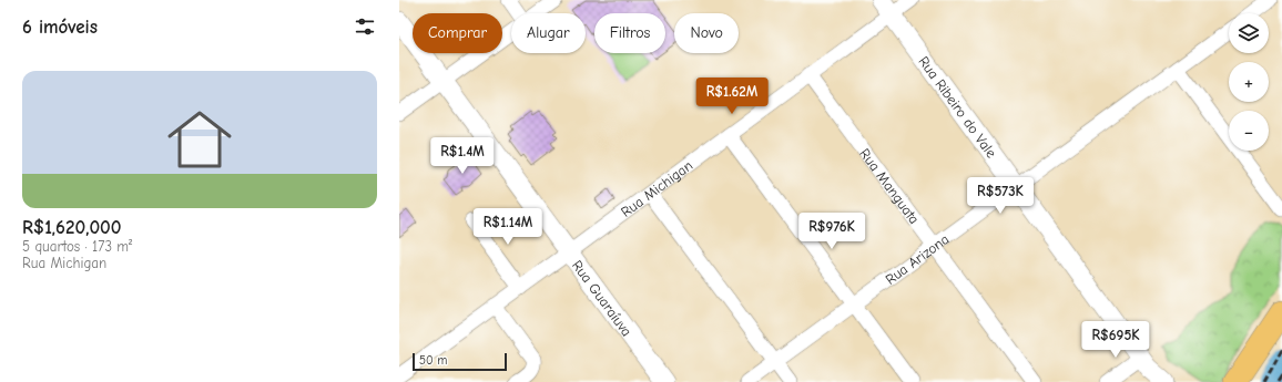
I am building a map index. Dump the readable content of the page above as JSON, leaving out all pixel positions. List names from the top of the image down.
{
  "streets": {
    "street": [
      "Rua Ribeiro do Vale",
      "Rua Manguata",
      "Rua Michigan",
      "Rua Arizona",
      "Rua Guaraíuva"
    ]
  },
  "crossings": [
    ["Rua Ribeiro do Vale", "Rua Michigan"],
    ["Rua Ribeiro do Vale", "Rua Arizona"],
    ["Rua Manguata", "Rua Michigan"],
    ["Rua Manguata", "Rua Arizona"],
    ["Rua Michigan", "Rua Guaraíuva"]
  ],
  "scale_bar": "50 m",
  "page": {
    "heading": "6 imóveis",
    "map_buttons": ["+", "−"],
    "chip": [
      "Comprar",
      "Alugar",
      "Filtros",
      "Novo"
    ],
    "list": [
      {
        "name": "R$1,620,000",
        "note": "5 quartos · 173 m² · Rua Michigan"
      }
    ],
    "price": [
      "R$1.62M",
      "R$1.4M",
      "R$573K",
      "R$1.14M",
      "R$976K",
      "R$695K"
    ],
    "scale": "50 m"
  }
}
